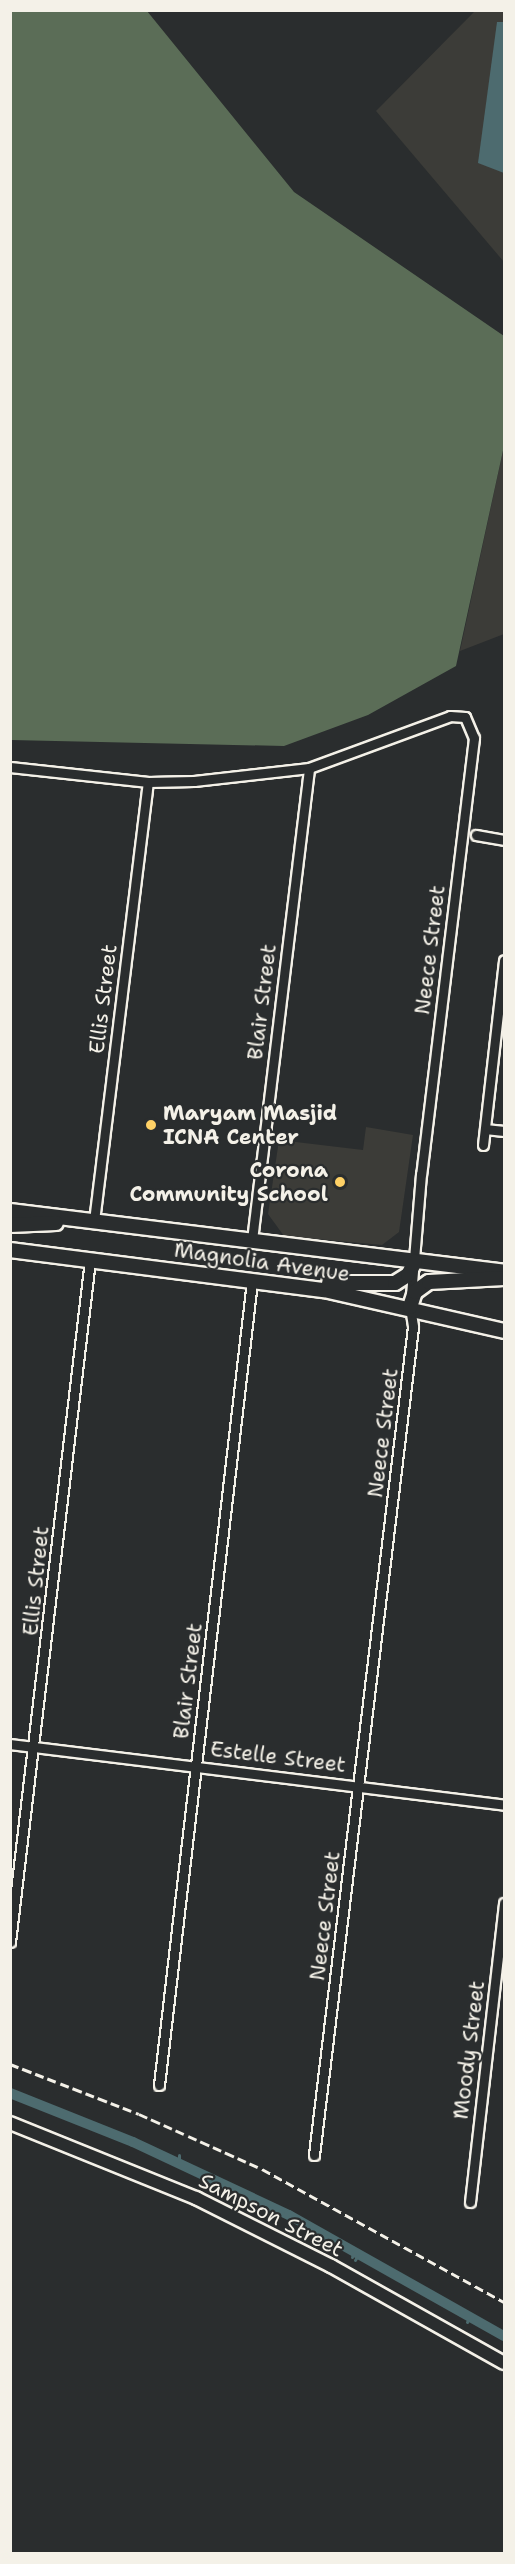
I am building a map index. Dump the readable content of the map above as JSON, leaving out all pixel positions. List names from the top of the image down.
{
  "streets": {
    "main road": ["Magnolia Avenue"],
    "street": [
      "Neece Street",
      "Ellis Street",
      "Blair Street",
      "Estelle Street",
      "Moody Street",
      "Sampson Street"
    ]
  },
  "crossings": [
    ["Neece Street", "Blair Street"],
    ["Neece Street", "Magnolia Avenue"],
    ["Neece Street", "Estelle Street"],
    ["Ellis Street", "Magnolia Avenue"],
    ["Ellis Street", "Estelle Street"],
    ["Blair Street", "Magnolia Avenue"],
    ["Blair Street", "Estelle Street"]
  ],
  "places": ["Maryam Masjid ICNA Center", "Corona Community School"]
}
